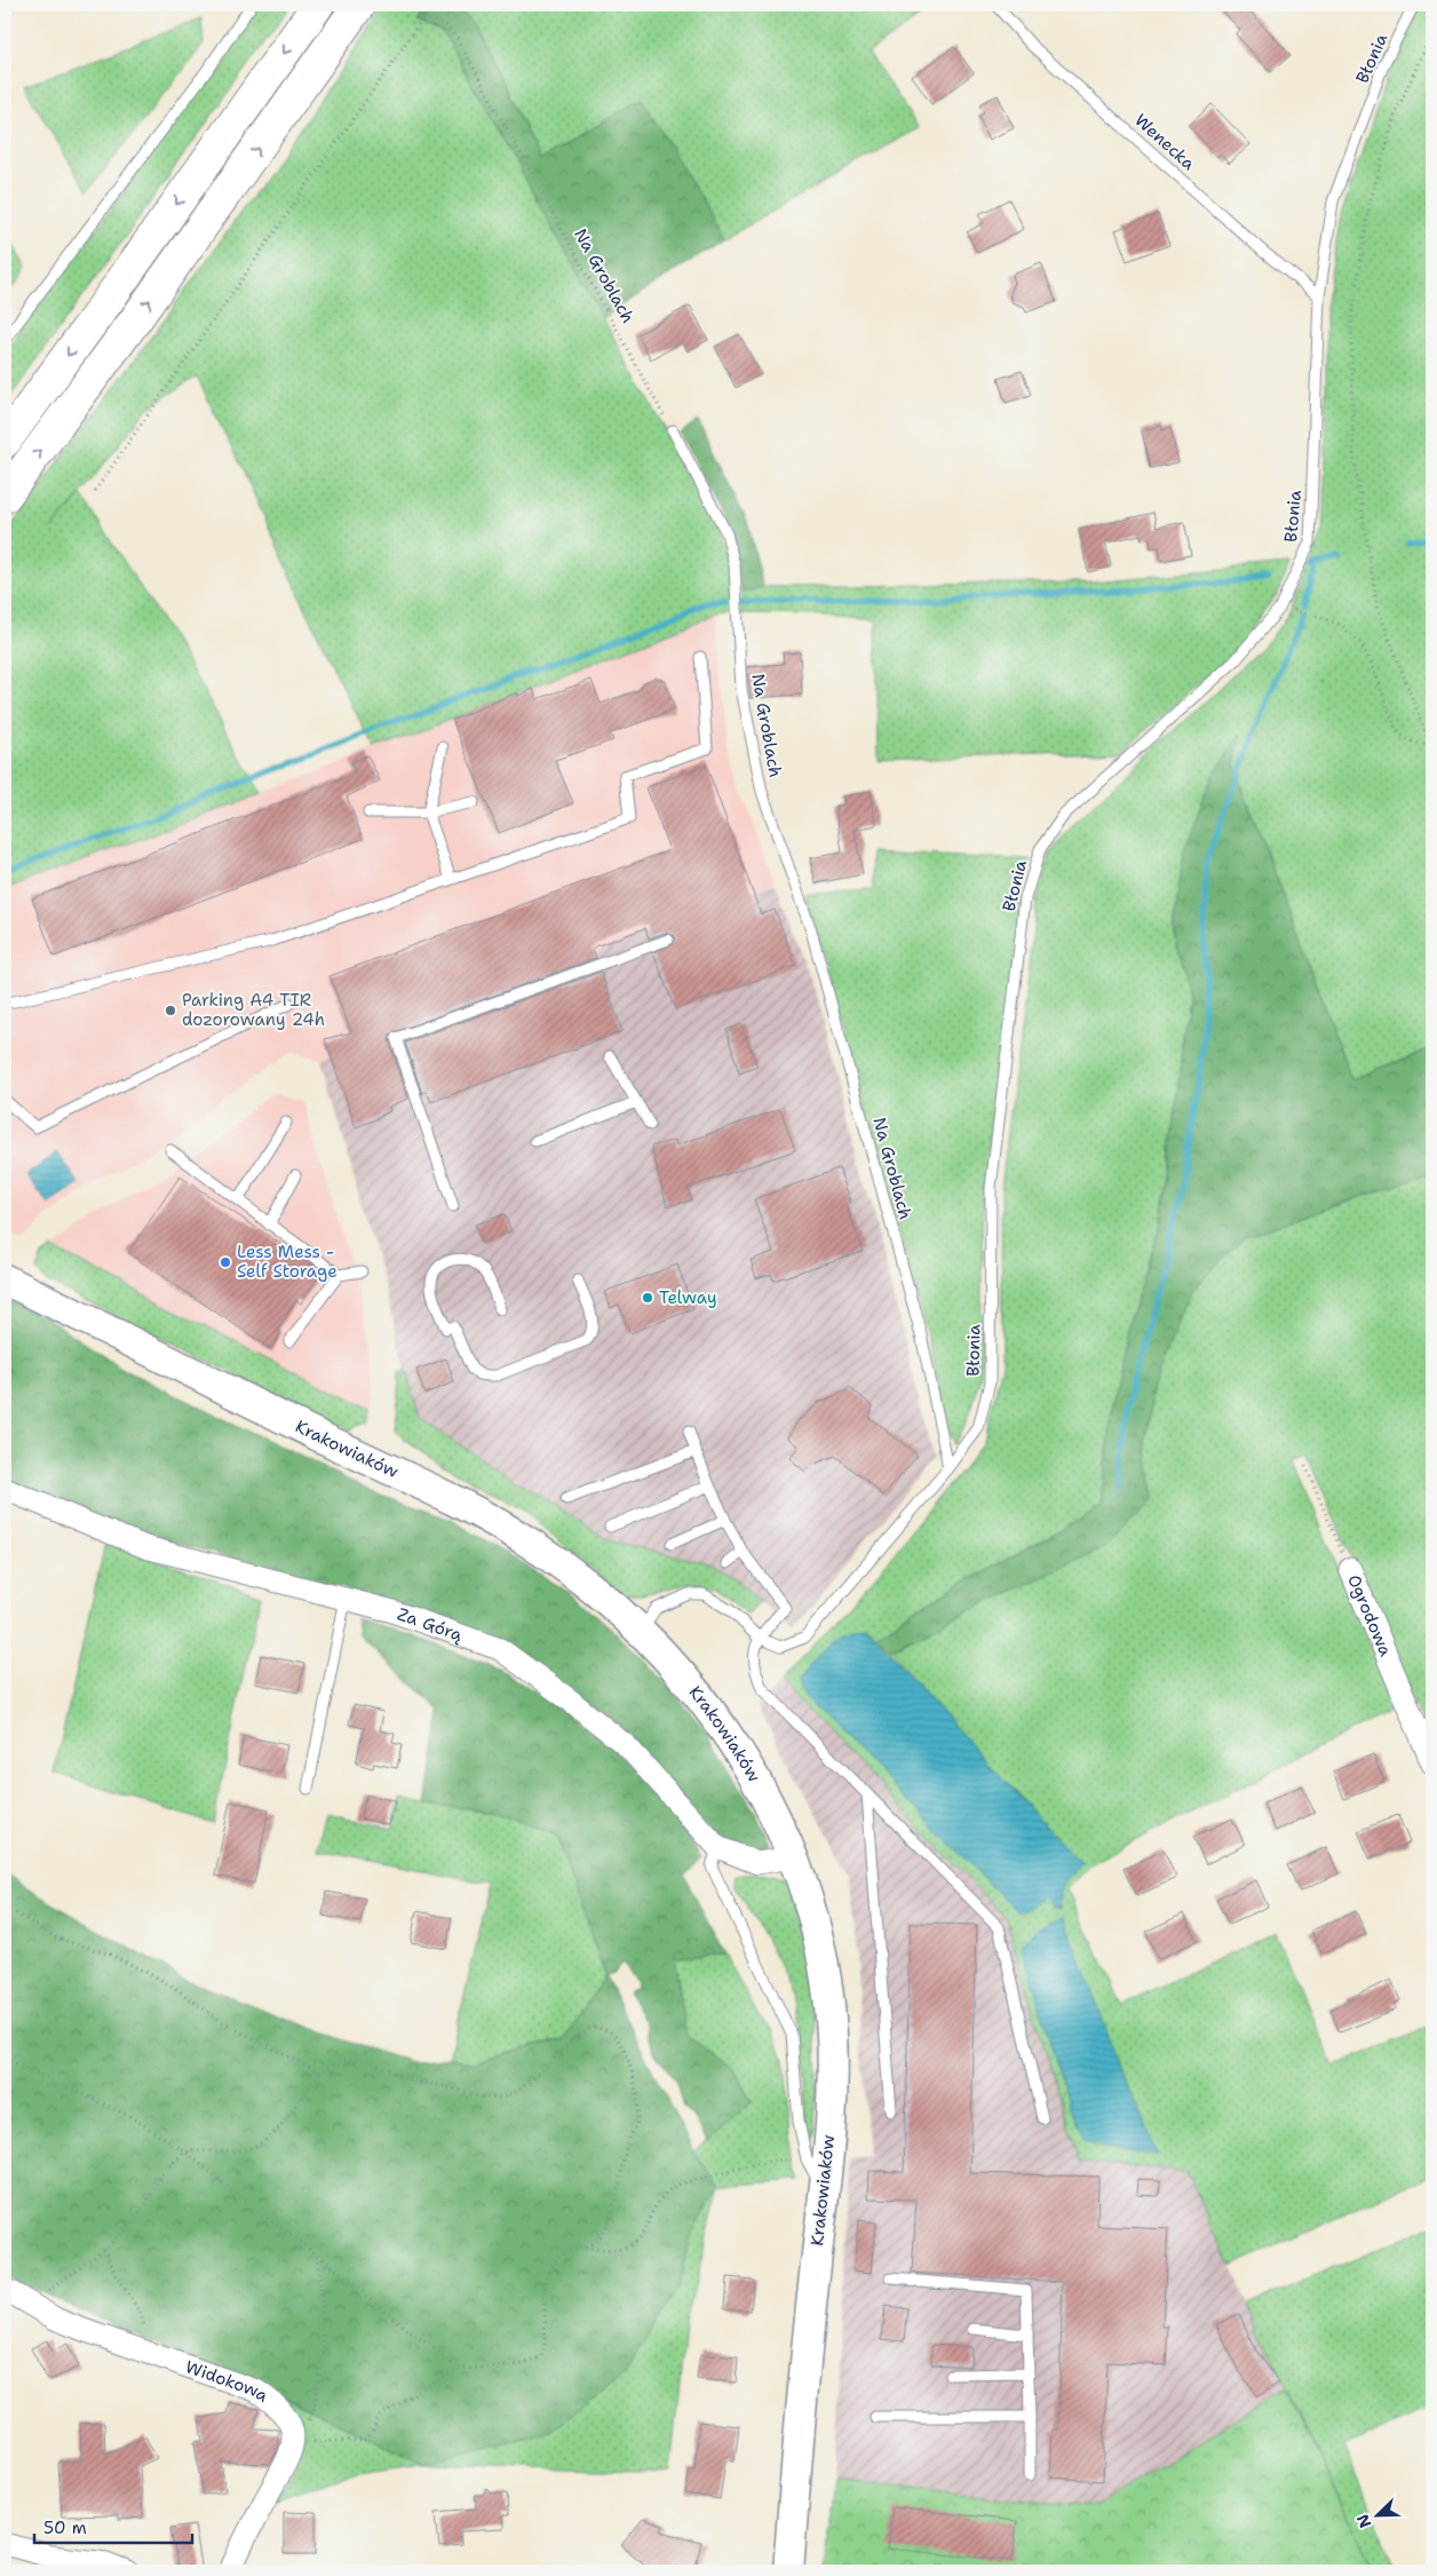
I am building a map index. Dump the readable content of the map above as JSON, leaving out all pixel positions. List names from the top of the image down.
{
  "streets": {
    "main road": ["Krakowiaków"],
    "street": ["Ogrodowa", "Za Górą", "Widokowa"],
    "lane": ["Błonia", "Wenecka", "Na Groblach"]
  },
  "crossings": [
    ["Błonia", "Wenecka"],
    ["Błonia", "Na Groblach"],
    ["Błonia", "Krakowiaków"],
    ["Krakowiaków", "Za Górą"]
  ],
  "places": ["Parking A4 TIR dozorowany 24h", "Less Mess - Self Storage", "Telway"],
  "scale_bar": "50 m",
  "north": "bottom left"
}
